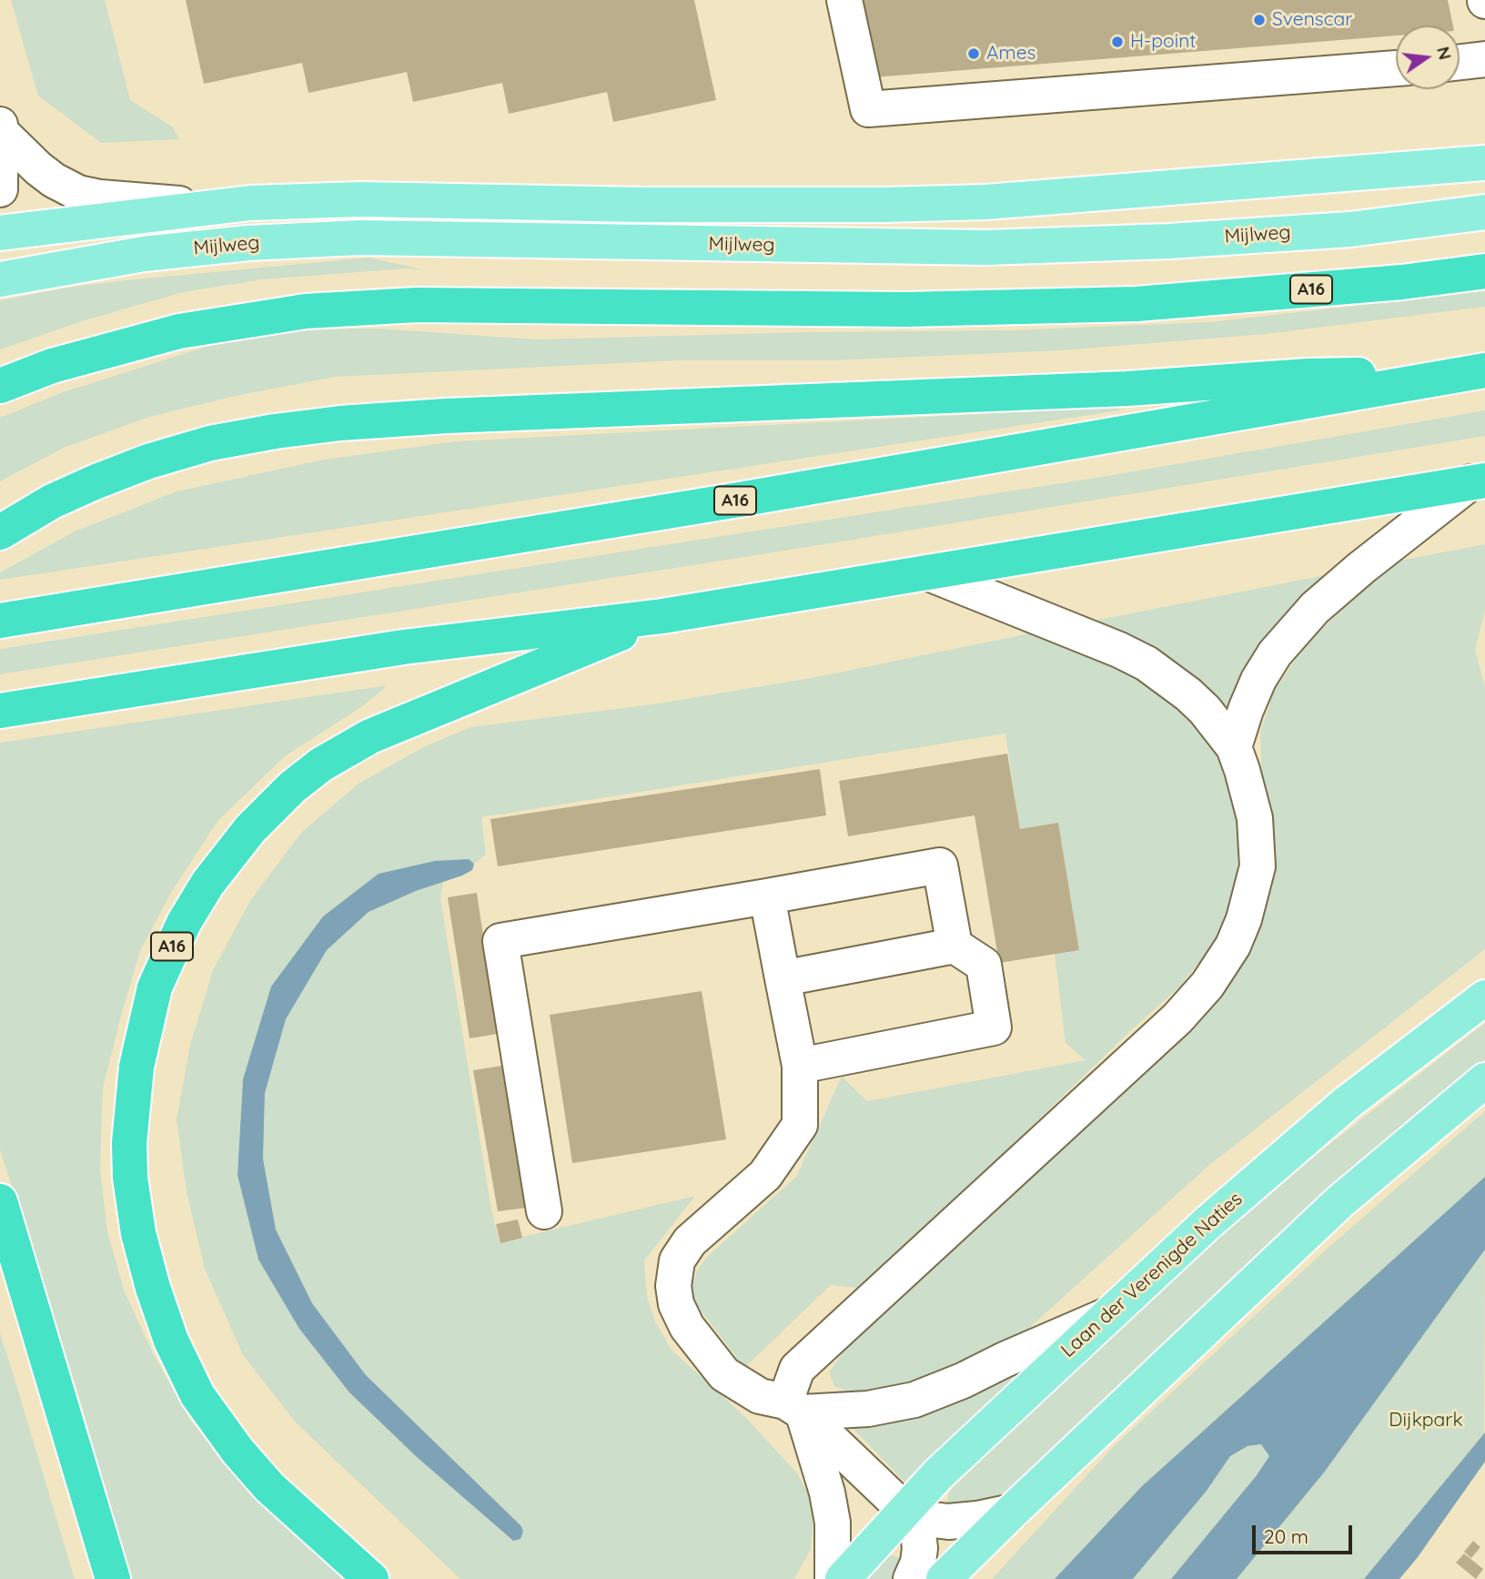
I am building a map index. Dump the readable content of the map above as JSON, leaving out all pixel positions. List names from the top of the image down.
{
  "streets": {
    "highway": ["A16"],
    "main road": ["Mijlweg", "Laan der Verenigde Naties"]
  },
  "parks": ["Dijkpark"],
  "places": ["Svenscar", "H-point", "Ames"],
  "scale_bar": "20 m",
  "north": "right"
}
